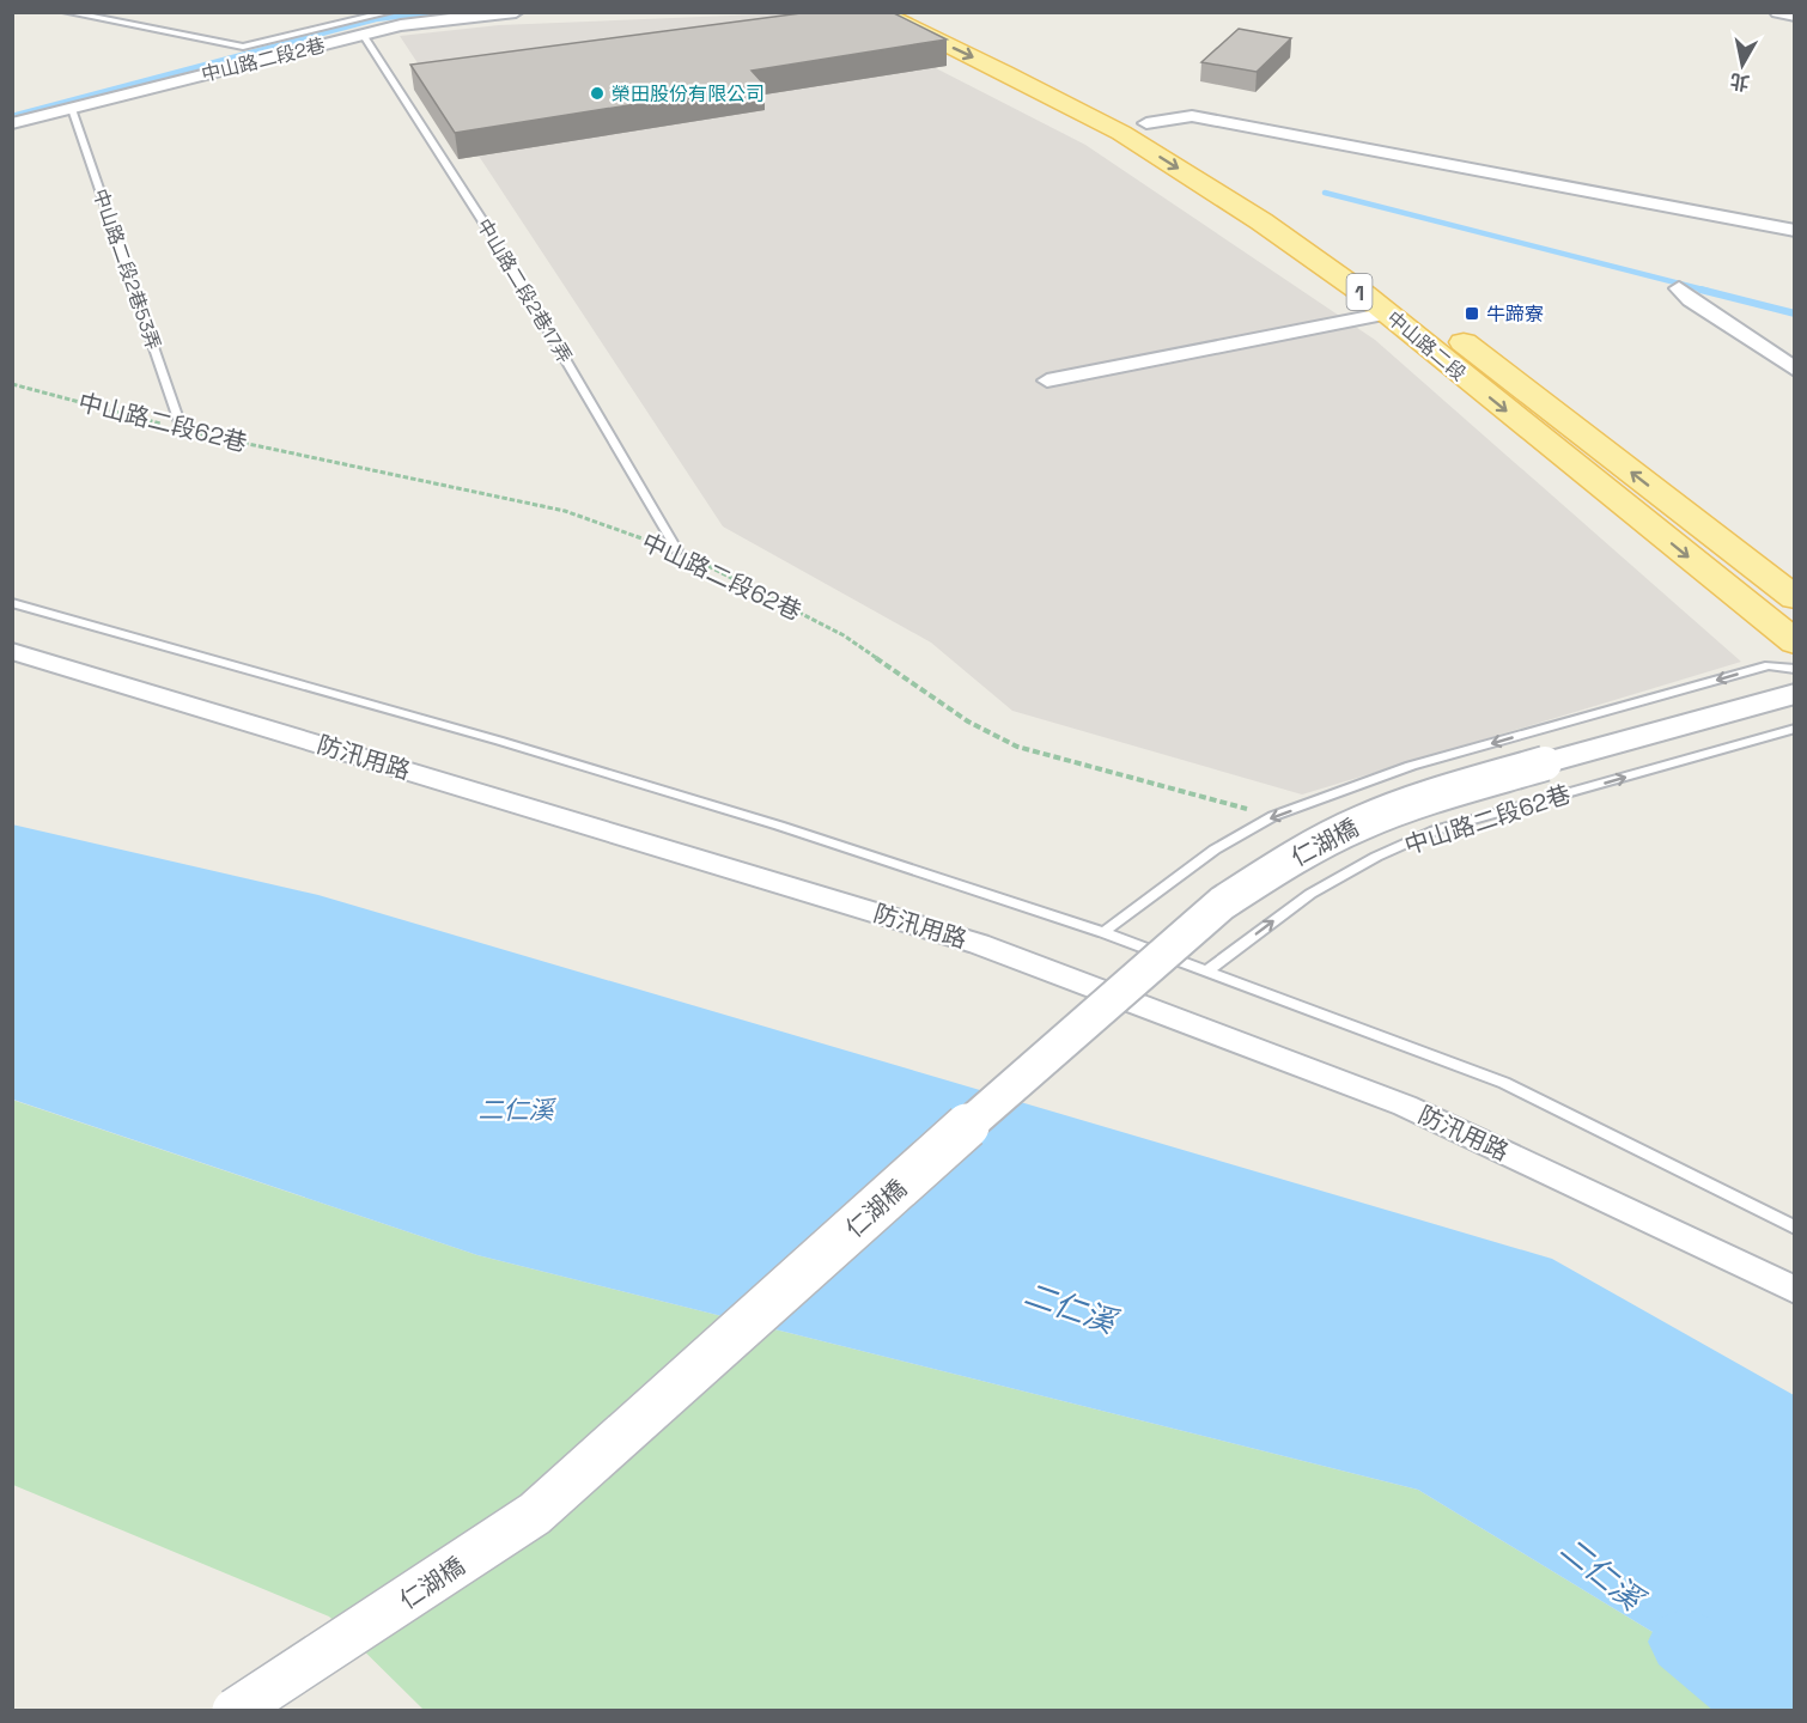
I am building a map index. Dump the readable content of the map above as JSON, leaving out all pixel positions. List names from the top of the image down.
{
  "streets": {
    "main road": ["1", "中山路二段"],
    "street": [
      "中山路二段2巷",
      "中山路二段62巷",
      "防汛用路",
      "仁湖橋"
    ],
    "lane": ["中山路二段2巷53弄", "中山路二段2巷17弄"]
  },
  "crossings": [
    ["中山路二段2巷", "中山路二段2巷53弄"],
    ["中山路二段2巷", "中山路二段2巷17弄"],
    ["中山路二段2巷53弄", "中山路二段62巷"],
    ["中山路二段2巷17弄", "中山路二段62巷"],
    ["中山路二段62巷", "仁湖橋"]
  ],
  "water": ["二仁溪"],
  "places": {
    "other": ["榮田股份有限公司"],
    "transit": ["牛蹄寮"]
  },
  "north": "bottom"
}
